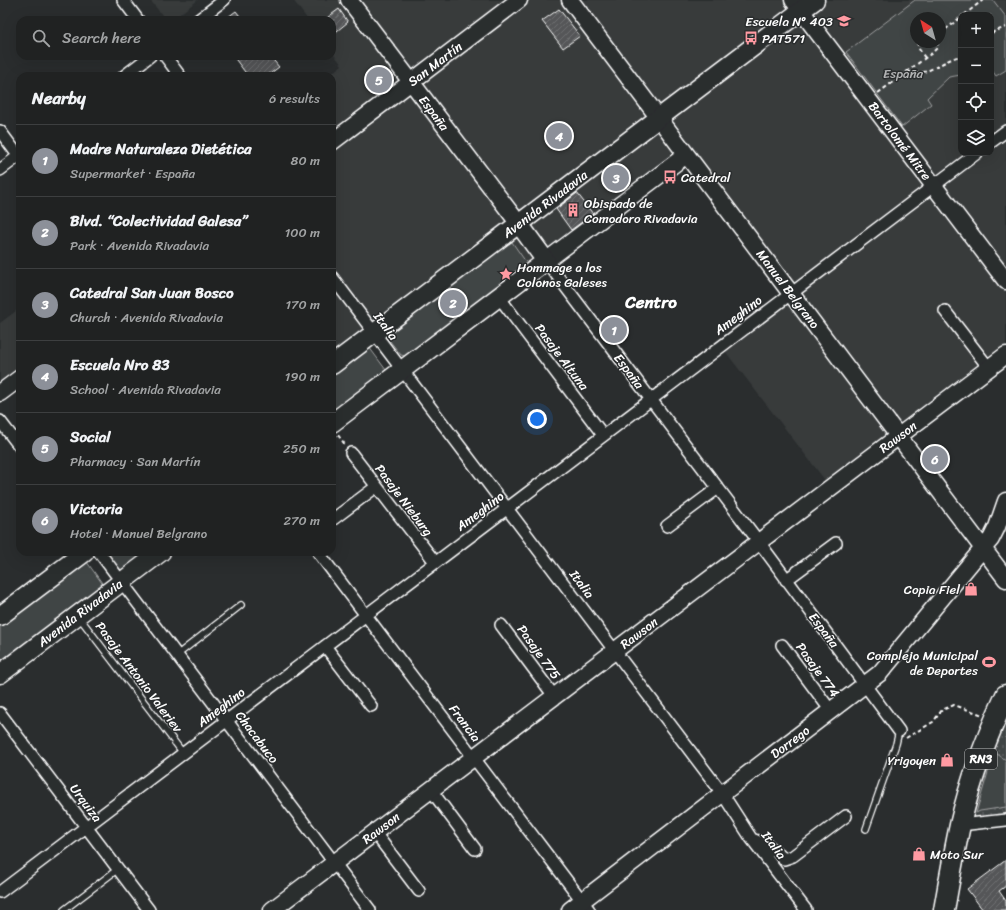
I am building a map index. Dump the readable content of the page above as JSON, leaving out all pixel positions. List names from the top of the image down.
{
  "streets": {
    "highway": ["RN3"],
    "main road": ["España", "Avenida Rivadavia"],
    "street": [
      "San Martín",
      "Bartolomé Mitre",
      "Manuel Belgrano",
      "Ameghino",
      "Italia",
      "Pasaje Altuna",
      "Rawson",
      "Pasaje Nieburg",
      "Pasaje 775",
      "Pasaje 774",
      "Francia",
      "Chacabuco",
      "Dorrego",
      "Urquiza"
    ],
    "lane": ["Pasaje Antonio Valeriev"]
  },
  "crossings": [
    ["San Martín", "España"],
    ["España", "Avenida Rivadavia"],
    ["España", "Ameghino"],
    ["España", "Rawson"],
    ["España", "Dorrego"],
    ["Bartolomé Mitre", "Avenida Rivadavia"],
    ["Bartolomé Mitre", "Ameghino"],
    ["Avenida Rivadavia", "Manuel Belgrano"],
    ["Avenida Rivadavia", "Italia"],
    ["Avenida Rivadavia", "Pasaje Antonio Valeriev"],
    ["Avenida Rivadavia", "Chacabuco"],
    ["Manuel Belgrano", "Ameghino"],
    ["Manuel Belgrano", "Rawson"],
    ["Manuel Belgrano", "Dorrego"],
    ["Ameghino", "Italia"],
    ["Ameghino", "Pasaje Altuna"],
    ["Ameghino", "Pasaje Nieburg"],
    ["Ameghino", "Pasaje Antonio Valeriev"],
    ["Ameghino", "Francia"],
    ["Ameghino", "Chacabuco"],
    ["Ameghino", "Urquiza"],
    ["Italia", "Rawson"],
    ["Italia", "Dorrego"],
    ["Rawson", "Pasaje 775"],
    ["Rawson", "Francia"],
    ["Rawson", "Chacabuco"],
    ["Pasaje 774", "Dorrego"],
    ["Francia", "Dorrego"]
  ],
  "districts": ["Centro"],
  "parks": ["España"],
  "places": {
    "school or university": ["Escuela Nº 403"],
    "bus stop": ["PAT571", "Catedral"],
    "building": ["Obispado de Comodoro Rivadavia"],
    "place": ["Hommage a los Colonos Galeses"],
    "shop": ["Copia Fiel", "Yrigoyen", "Moto Sur"],
    "sports": ["Complejo Municipal de Deportes"]
  },
  "north": "top left",
  "page": {
    "map_buttons": ["+", "−"],
    "search": "Search here",
    "pins": [
      "5",
      "4",
      "3",
      "2",
      "1",
      "6"
    ],
    "heading": ["Nearby", "6 results"],
    "list": [
      {
        "mark": "1",
        "name": "Madre Naturaleza Dietética",
        "note": "Supermarket · España",
        "value": "80 m"
      },
      {
        "mark": "2",
        "name": "Blvd. “Colectividad Galesa”",
        "note": "Park · Avenida Rivadavia",
        "value": "100 m"
      },
      {
        "mark": "3",
        "name": "Catedral San Juan Bosco",
        "note": "Church · Avenida Rivadavia",
        "value": "170 m"
      },
      {
        "mark": "4",
        "name": "Escuela Nro 83",
        "note": "School · Avenida Rivadavia",
        "value": "190 m"
      },
      {
        "mark": "5",
        "name": "Social",
        "note": "Pharmacy · San Martín",
        "value": "250 m"
      },
      {
        "mark": "6",
        "name": "Victoria",
        "note": "Hotel · Manuel Belgrano",
        "value": "270 m"
      }
    ]
  }
}
